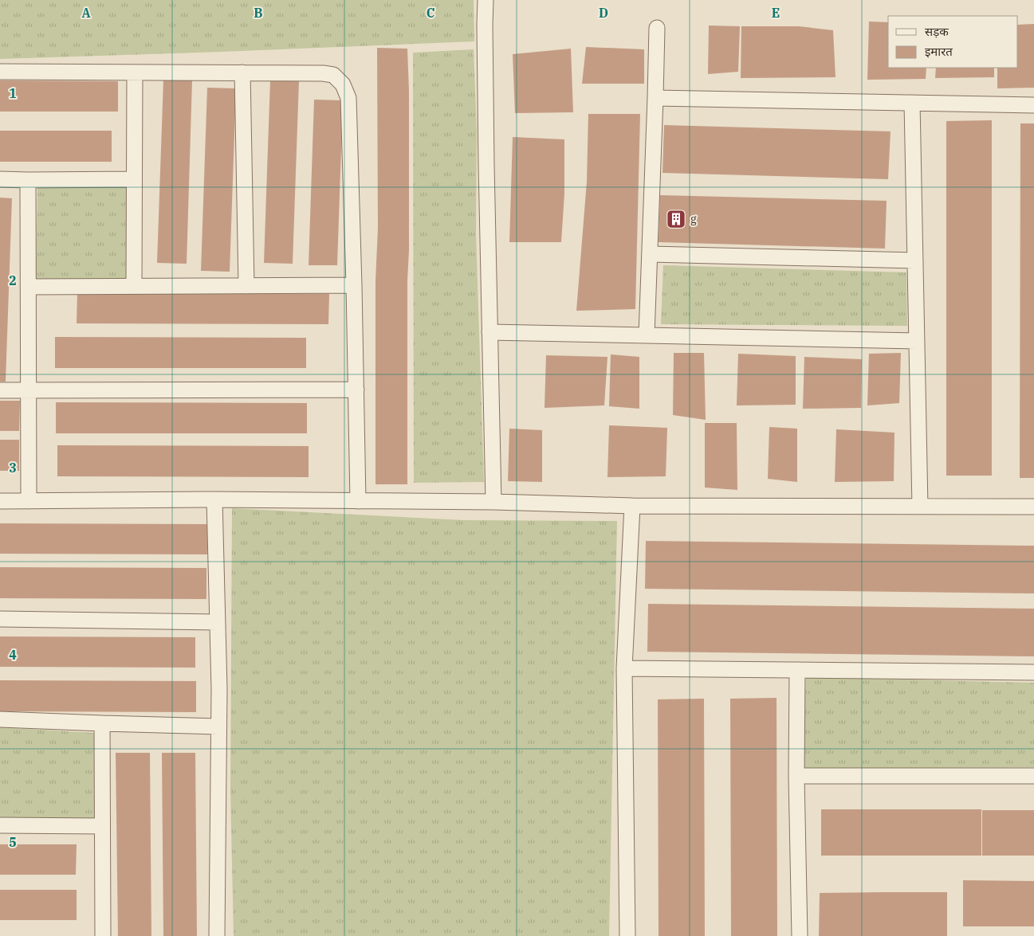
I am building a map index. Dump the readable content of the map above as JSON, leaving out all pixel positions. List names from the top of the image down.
{
  "places": {
    "building": ["g"]
  },
  "legend": ["सड़क", "इमारत"],
  "grid": {
    "columns": [
      "A",
      "B",
      "C",
      "D",
      "E"
    ],
    "rows": [
      "1",
      "2",
      "3",
      "4",
      "5"
    ]
  }
}
